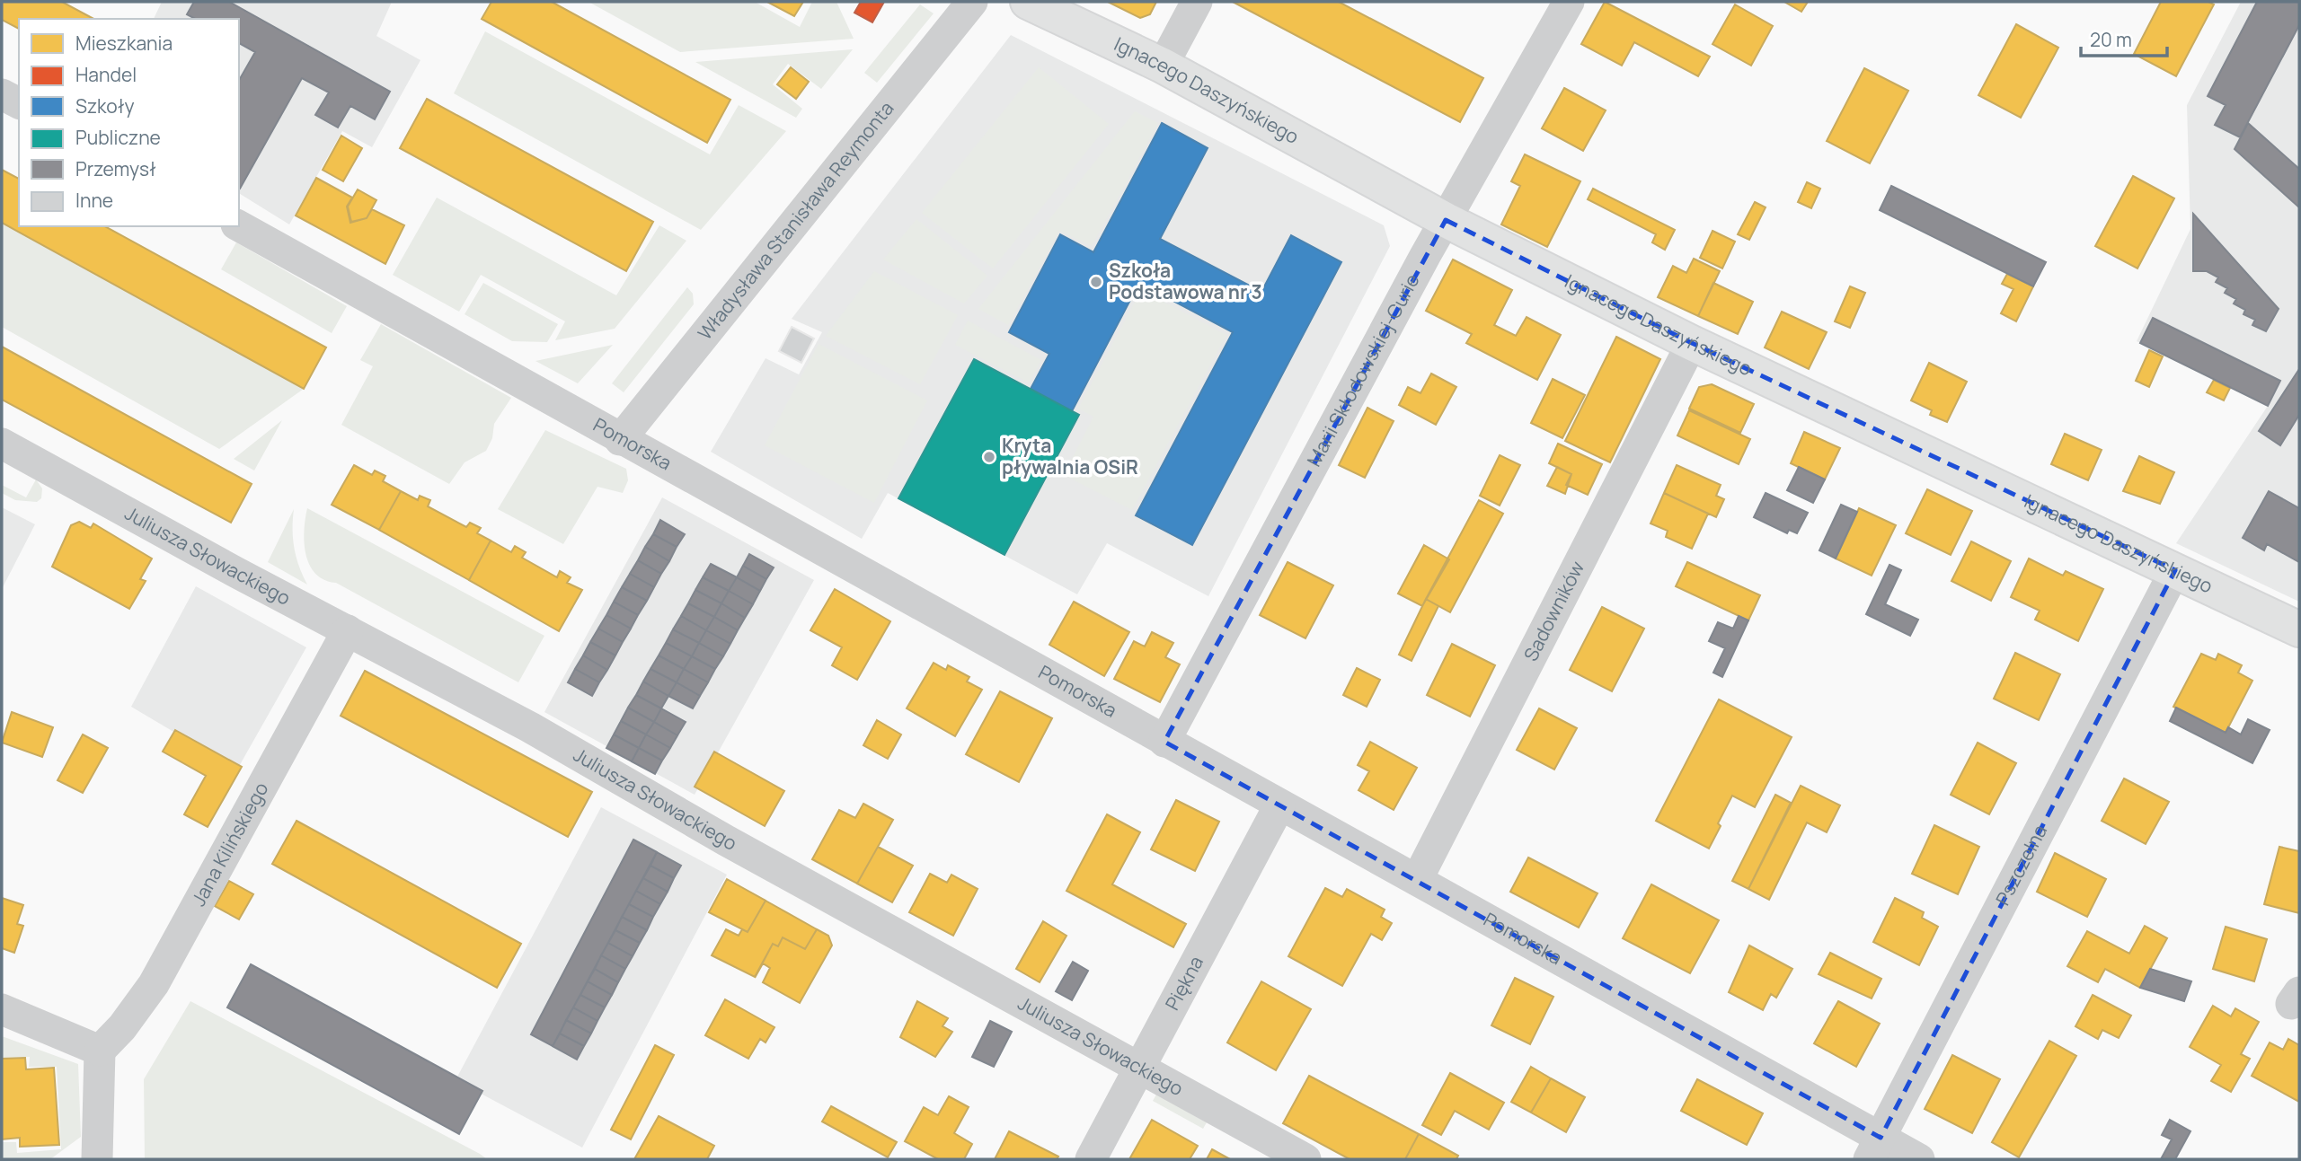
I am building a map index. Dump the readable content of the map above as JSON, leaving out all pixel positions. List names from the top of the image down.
{
  "streets": {
    "street": [
      "Ignacego Daszyńskiego",
      "Władysława Stanisława Reymonta",
      "Marii Skłodowskiej-Curie",
      "Pomorska",
      "Juliusza Słowackiego",
      "Sadowników",
      "Jana Kilińskiego",
      "Pszczelna",
      "Piękna"
    ]
  },
  "crossings": [
    ["Ignacego Daszyńskiego", "Marii Skłodowskiej-Curie"],
    ["Ignacego Daszyńskiego", "Sadowników"],
    ["Ignacego Daszyńskiego", "Pszczelna"],
    ["Władysława Stanisława Reymonta", "Pomorska"],
    ["Marii Skłodowskiej-Curie", "Pomorska"],
    ["Pomorska", "Sadowników"],
    ["Pomorska", "Pszczelna"],
    ["Pomorska", "Piękna"],
    ["Juliusza Słowackiego", "Jana Kilińskiego"],
    ["Juliusza Słowackiego", "Piękna"]
  ],
  "places": ["Szkoła Podstawowa nr 3", "Kryta pływalnia OSiR"],
  "legend": [
    "Mieszkania",
    "Handel",
    "Szkoły",
    "Publiczne",
    "Przemysł",
    "Inne"
  ],
  "scale_bar": "20 m"
}
